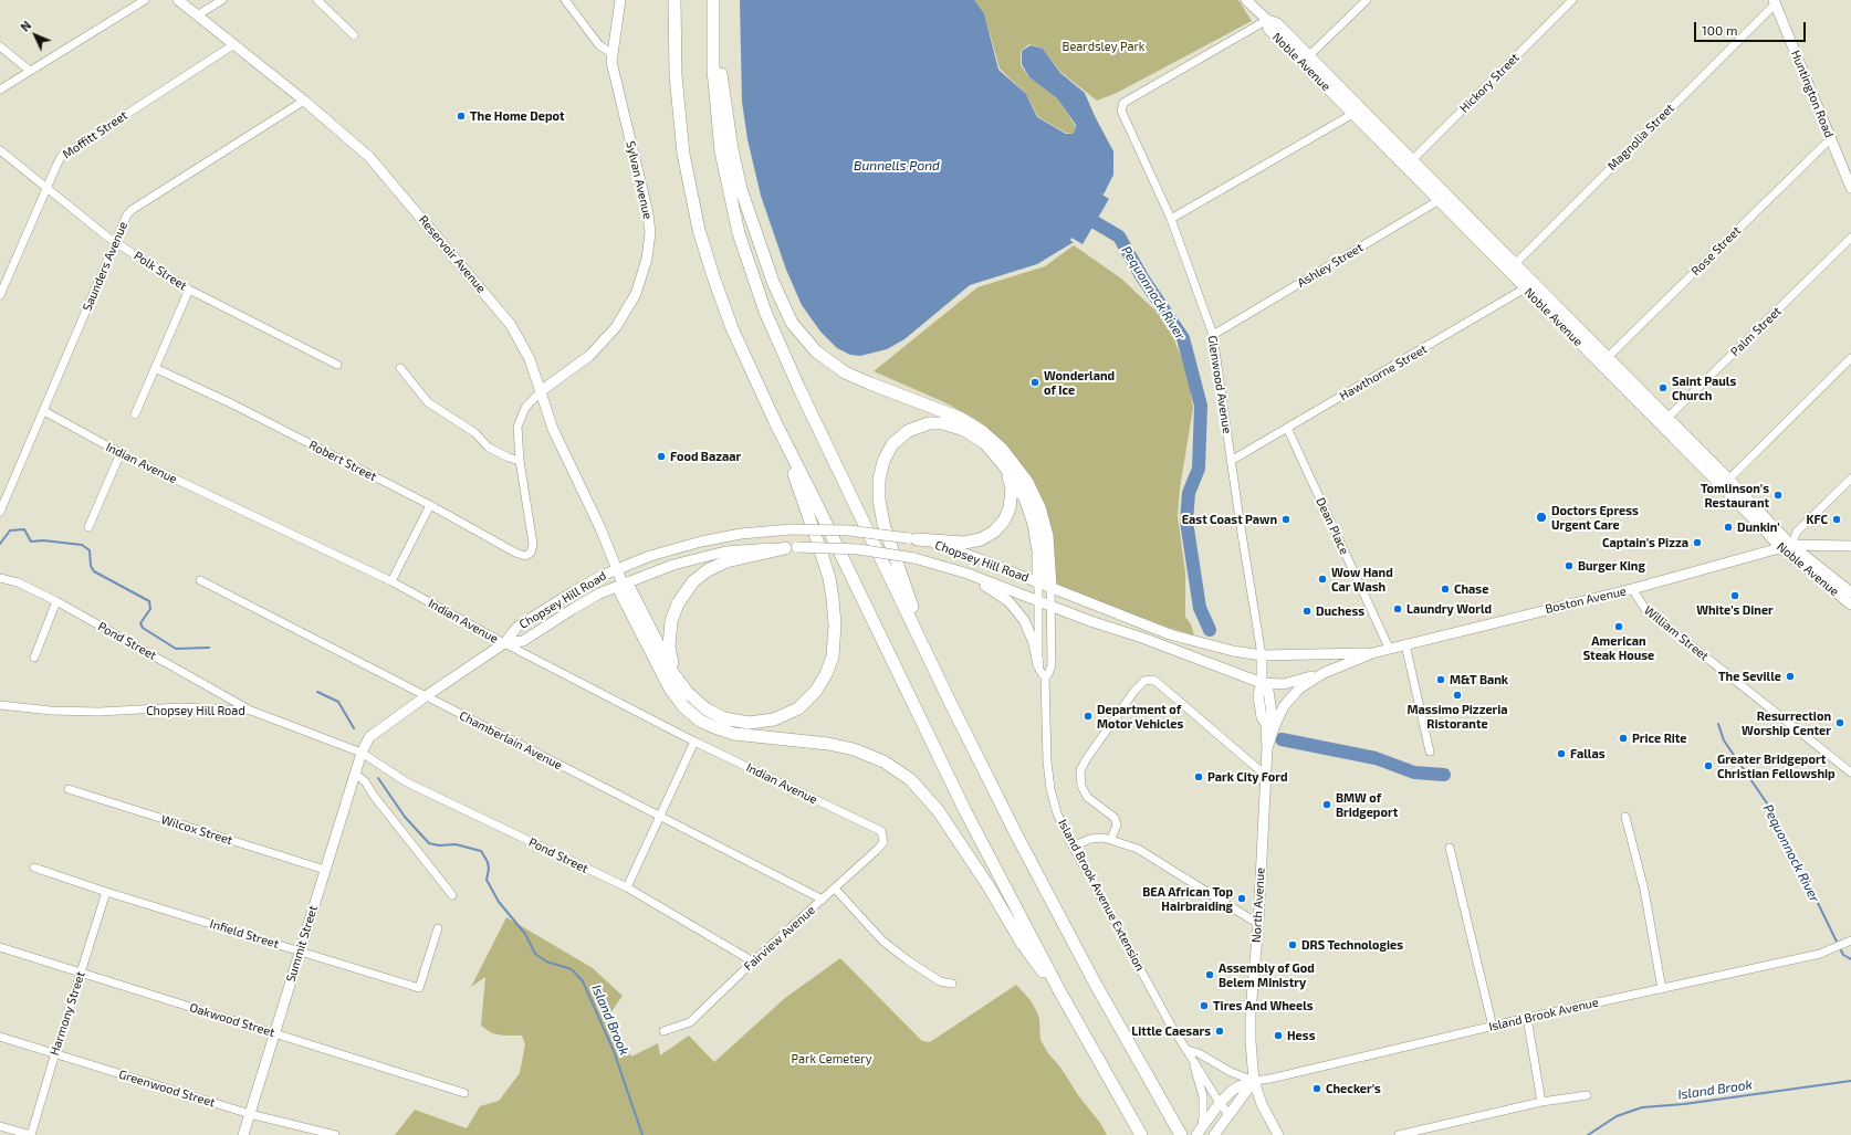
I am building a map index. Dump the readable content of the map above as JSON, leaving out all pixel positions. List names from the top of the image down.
{
  "streets": {
    "main road": [
      "Noble Avenue",
      "Huntington Road",
      "Sylvan Avenue",
      "Reservoir Avenue",
      "Glenwood Avenue",
      "Chopsey Hill Road",
      "Boston Avenue",
      "North Avenue",
      "Summit Street"
    ],
    "street": [
      "Hickory Street",
      "Moffitt Street",
      "Magnolia Street",
      "Rose Street",
      "Ashley Street",
      "Saunders Avenue",
      "Polk Street",
      "Palm Street",
      "Hawthorne Street",
      "Robert Street",
      "Indian Avenue",
      "Dean Place",
      "William Street",
      "Pond Street",
      "Chamberlain Avenue",
      "Wilcox Street",
      "Island Brook Avenue Extension",
      "Infield Street",
      "Fairview Avenue",
      "Harmony Street",
      "Island Brook Avenue",
      "Oakwood Street",
      "Greenwood Street"
    ]
  },
  "crossings": [
    ["Noble Avenue", "Hickory Street"],
    ["Noble Avenue", "Magnolia Street"],
    ["Noble Avenue", "Rose Street"],
    ["Noble Avenue", "Ashley Street"],
    ["Noble Avenue", "Palm Street"],
    ["Noble Avenue", "Hawthorne Street"],
    ["Noble Avenue", "Glenwood Avenue"],
    ["Noble Avenue", "Boston Avenue"],
    ["Huntington Road", "Magnolia Street"],
    ["Huntington Road", "Rose Street"],
    ["Moffitt Street", "Reservoir Avenue"],
    ["Moffitt Street", "Polk Street"],
    ["Sylvan Avenue", "Reservoir Avenue"],
    ["Reservoir Avenue", "Saunders Avenue"],
    ["Reservoir Avenue", "Chopsey Hill Road"],
    ["Ashley Street", "Glenwood Avenue"],
    ["Saunders Avenue", "Polk Street"],
    ["Saunders Avenue", "Indian Avenue"],
    ["Hawthorne Street", "Glenwood Avenue"],
    ["Hawthorne Street", "Dean Place"],
    ["Glenwood Avenue", "Chopsey Hill Road"],
    ["Glenwood Avenue", "North Avenue"],
    ["Indian Avenue", "Chopsey Hill Road"],
    ["Indian Avenue", "Fairview Avenue"],
    ["Dean Place", "Boston Avenue"],
    ["Chopsey Hill Road", "Boston Avenue"],
    ["Chopsey Hill Road", "Pond Street"],
    ["Chopsey Hill Road", "Chamberlain Avenue"],
    ["Chopsey Hill Road", "Island Brook Avenue Extension"],
    ["Chopsey Hill Road", "Summit Street"],
    ["Boston Avenue", "William Street"],
    ["Pond Street", "Fairview Avenue"],
    ["Pond Street", "Summit Street"],
    ["Chamberlain Avenue", "Fairview Avenue"],
    ["Wilcox Street", "Summit Street"],
    ["North Avenue", "Island Brook Avenue"],
    ["Infield Street", "Summit Street"],
    ["Infield Street", "Harmony Street"],
    ["Summit Street", "Oakwood Street"],
    ["Summit Street", "Greenwood Street"],
    ["Harmony Street", "Oakwood Street"],
    ["Harmony Street", "Greenwood Street"]
  ],
  "water": ["Bunnells Pond", "Pequonnock River", "Island Brook"],
  "parks": ["Beardsley Park", "Park Cemetery"],
  "places": [
    "The Home Depot",
    "Wonderland of Ice",
    "Saint Pauls Church",
    "Food Bazaar",
    "Tomlinson's Restaurant",
    "Doctors Epress Urgent Care",
    "East Coast Pawn",
    "KFC",
    "Dunkin'",
    "Captain's Pizza",
    "Burger King",
    "Wow Hand Car Wash",
    "Chase",
    "White's Diner",
    "Laundry World",
    "Duchess",
    "American Steak House",
    "The Seville",
    "M&T Bank",
    "Massimo Pizzeria Ristorante",
    "Department of Motor Vehicles",
    "Resurrection Worship Center",
    "Price Rite",
    "Fallas",
    "Greater Bridgeport Christian Fellowship",
    "Park City Ford",
    "BMW of Bridgeport",
    "BEA African Top Hairbraiding",
    "DRS Technologies",
    "Assembly of God Belem Ministry",
    "Tires And Wheels",
    "Little Caesars",
    "Hess",
    "Checker's"
  ],
  "scale_bar": "100 m",
  "north": "top left"
}
